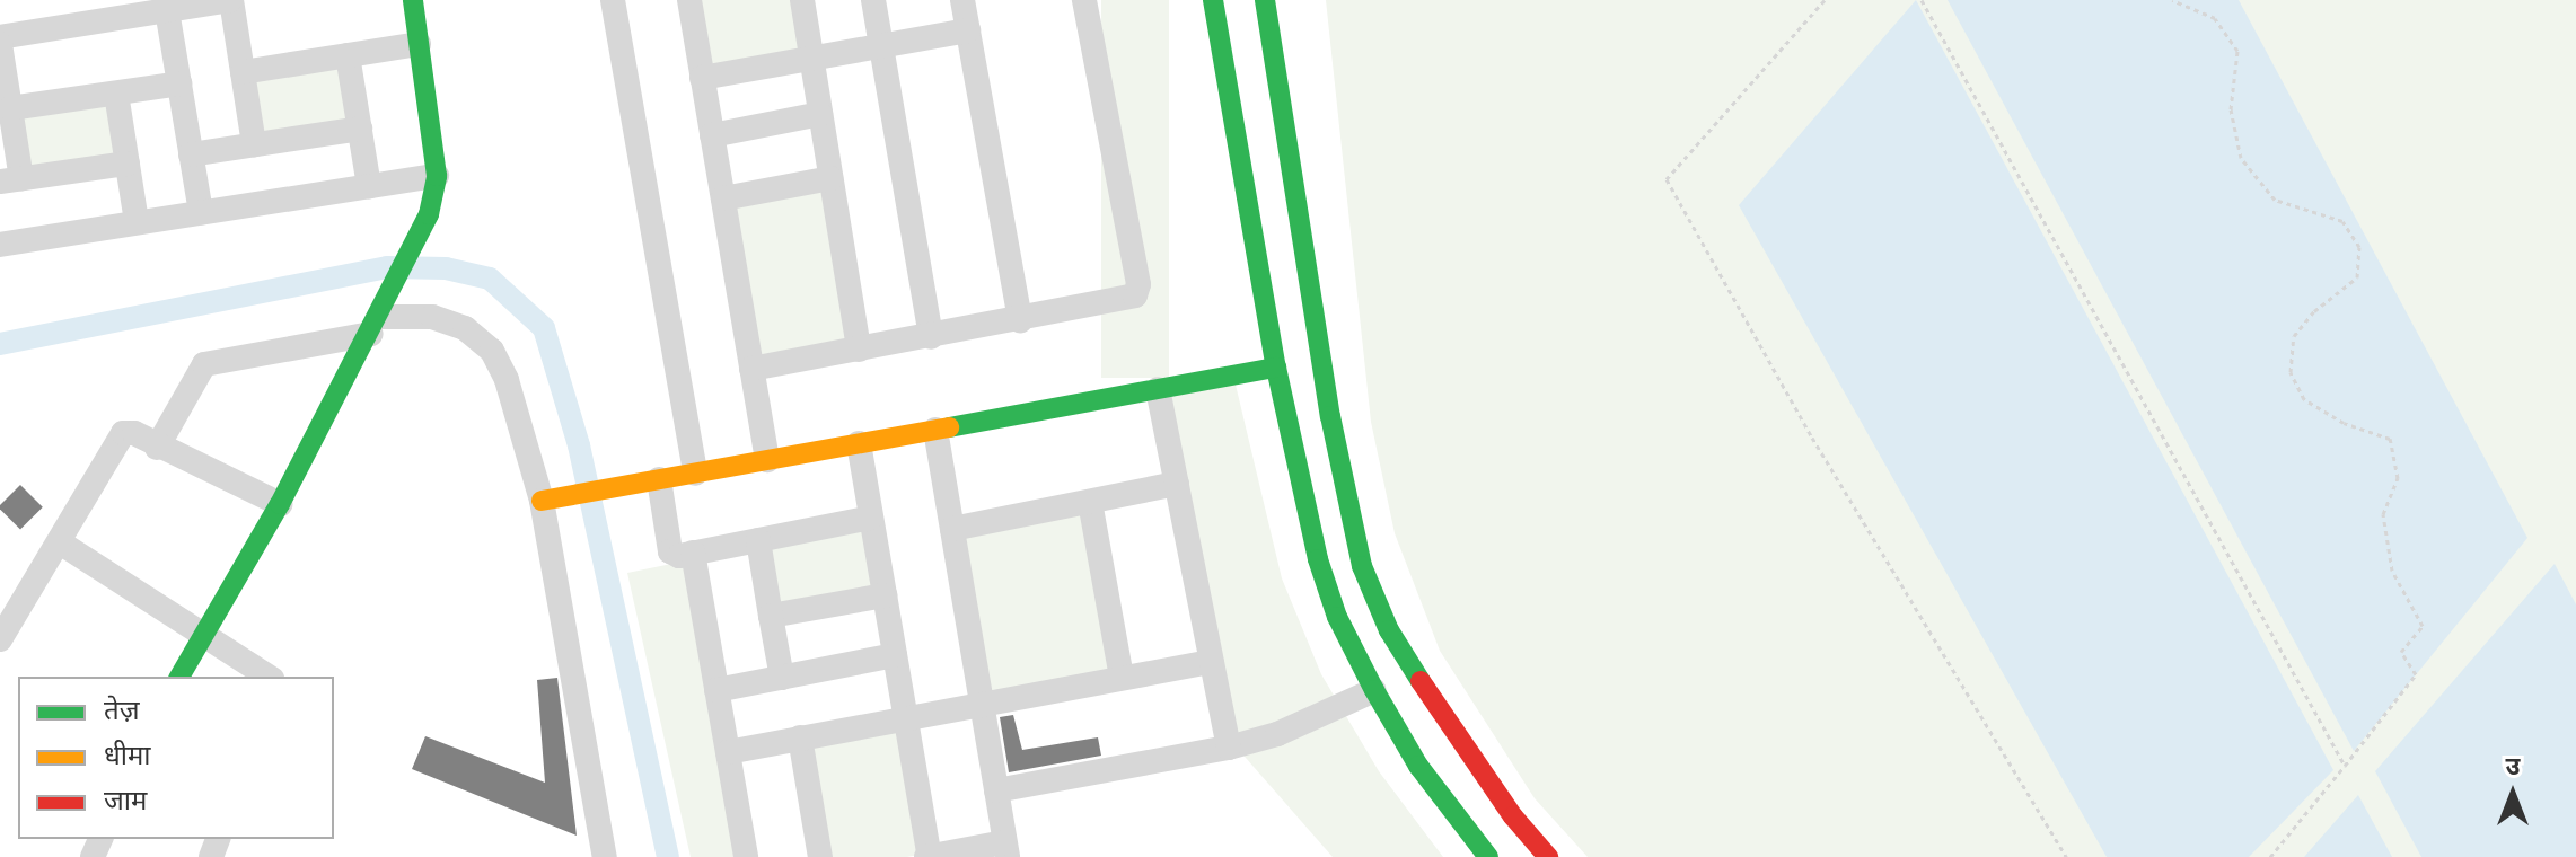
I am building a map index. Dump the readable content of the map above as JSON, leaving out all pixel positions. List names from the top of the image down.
{
  "legend": ["तेज़", "धीमा", "जाम"],
  "north": "top"
}
